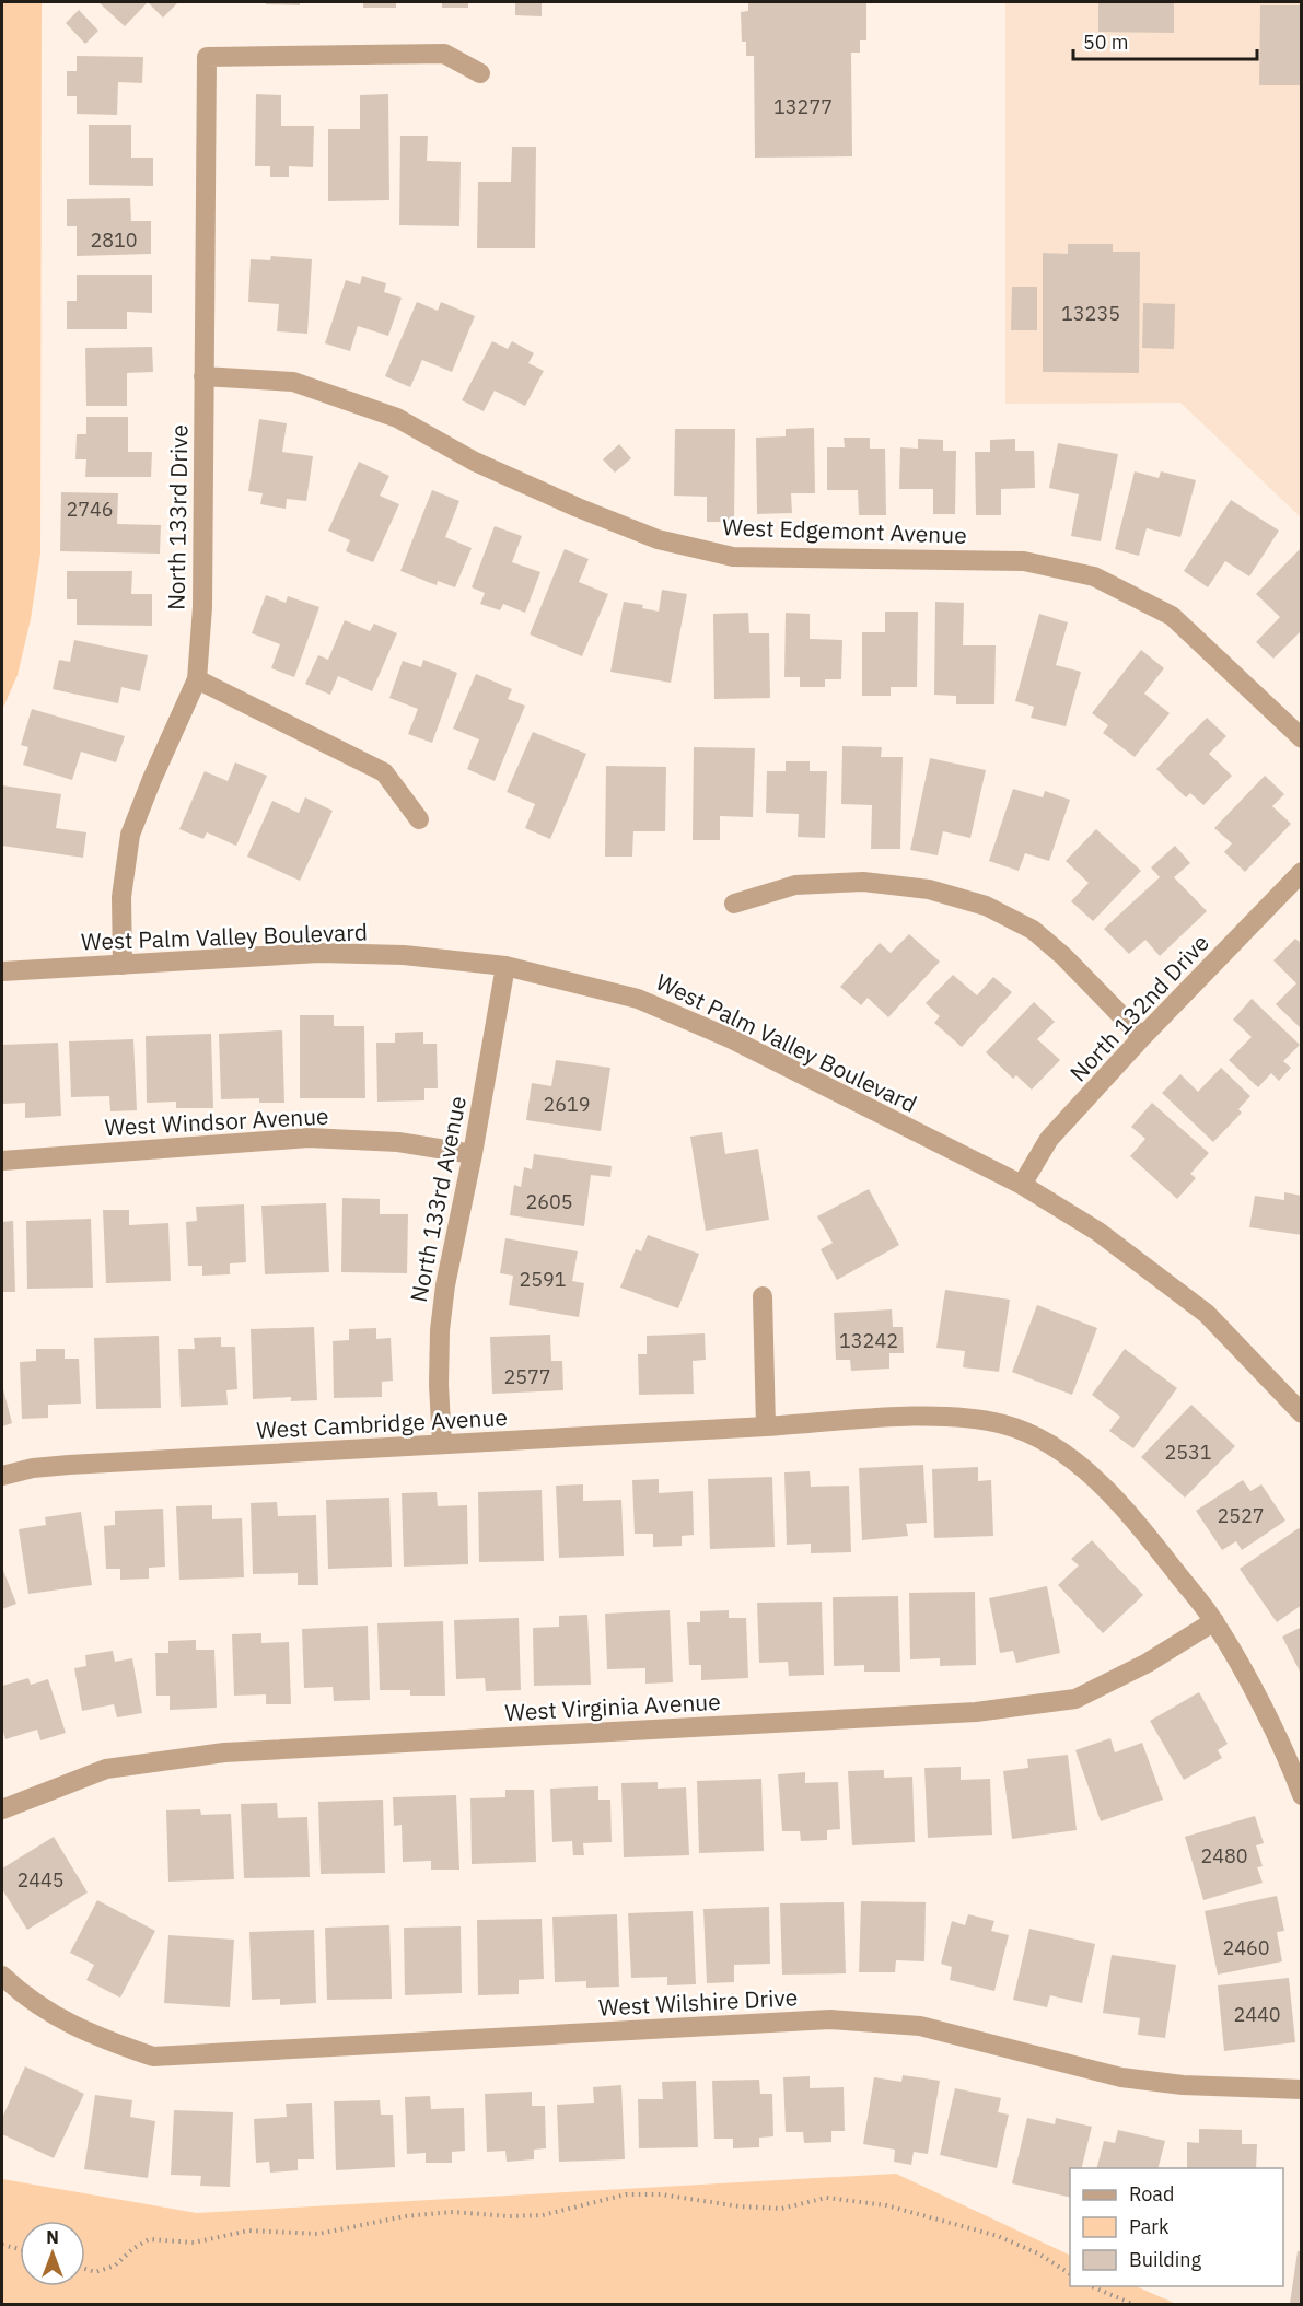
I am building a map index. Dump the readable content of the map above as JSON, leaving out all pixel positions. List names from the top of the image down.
{
  "streets": {
    "street": [
      "North 133rd Drive",
      "West Edgemont Avenue",
      "West Palm Valley Boulevard",
      "North 132nd Drive",
      "West Windsor Avenue",
      "North 133rd Avenue",
      "West Cambridge Avenue",
      "West Virginia Avenue",
      "West Wilshire Drive"
    ]
  },
  "crossings": [
    ["North 133rd Drive", "West Edgemont Avenue"],
    ["North 133rd Drive", "West Palm Valley Boulevard"],
    ["West Palm Valley Boulevard", "North 132nd Drive"],
    ["West Palm Valley Boulevard", "North 133rd Avenue"],
    ["West Windsor Avenue", "North 133rd Avenue"],
    ["North 133rd Avenue", "West Cambridge Avenue"],
    ["West Cambridge Avenue", "West Virginia Avenue"]
  ],
  "house_numbers": [
    "13277",
    "2810",
    "13235",
    "2746",
    "2619",
    "2605",
    "2591",
    "13242",
    "2577",
    "2531",
    "2527",
    "2480",
    "2445",
    "2460",
    "2440"
  ],
  "legend": ["Road", "Park", "Building"],
  "scale_bar": "50 m",
  "north": "top"
}
